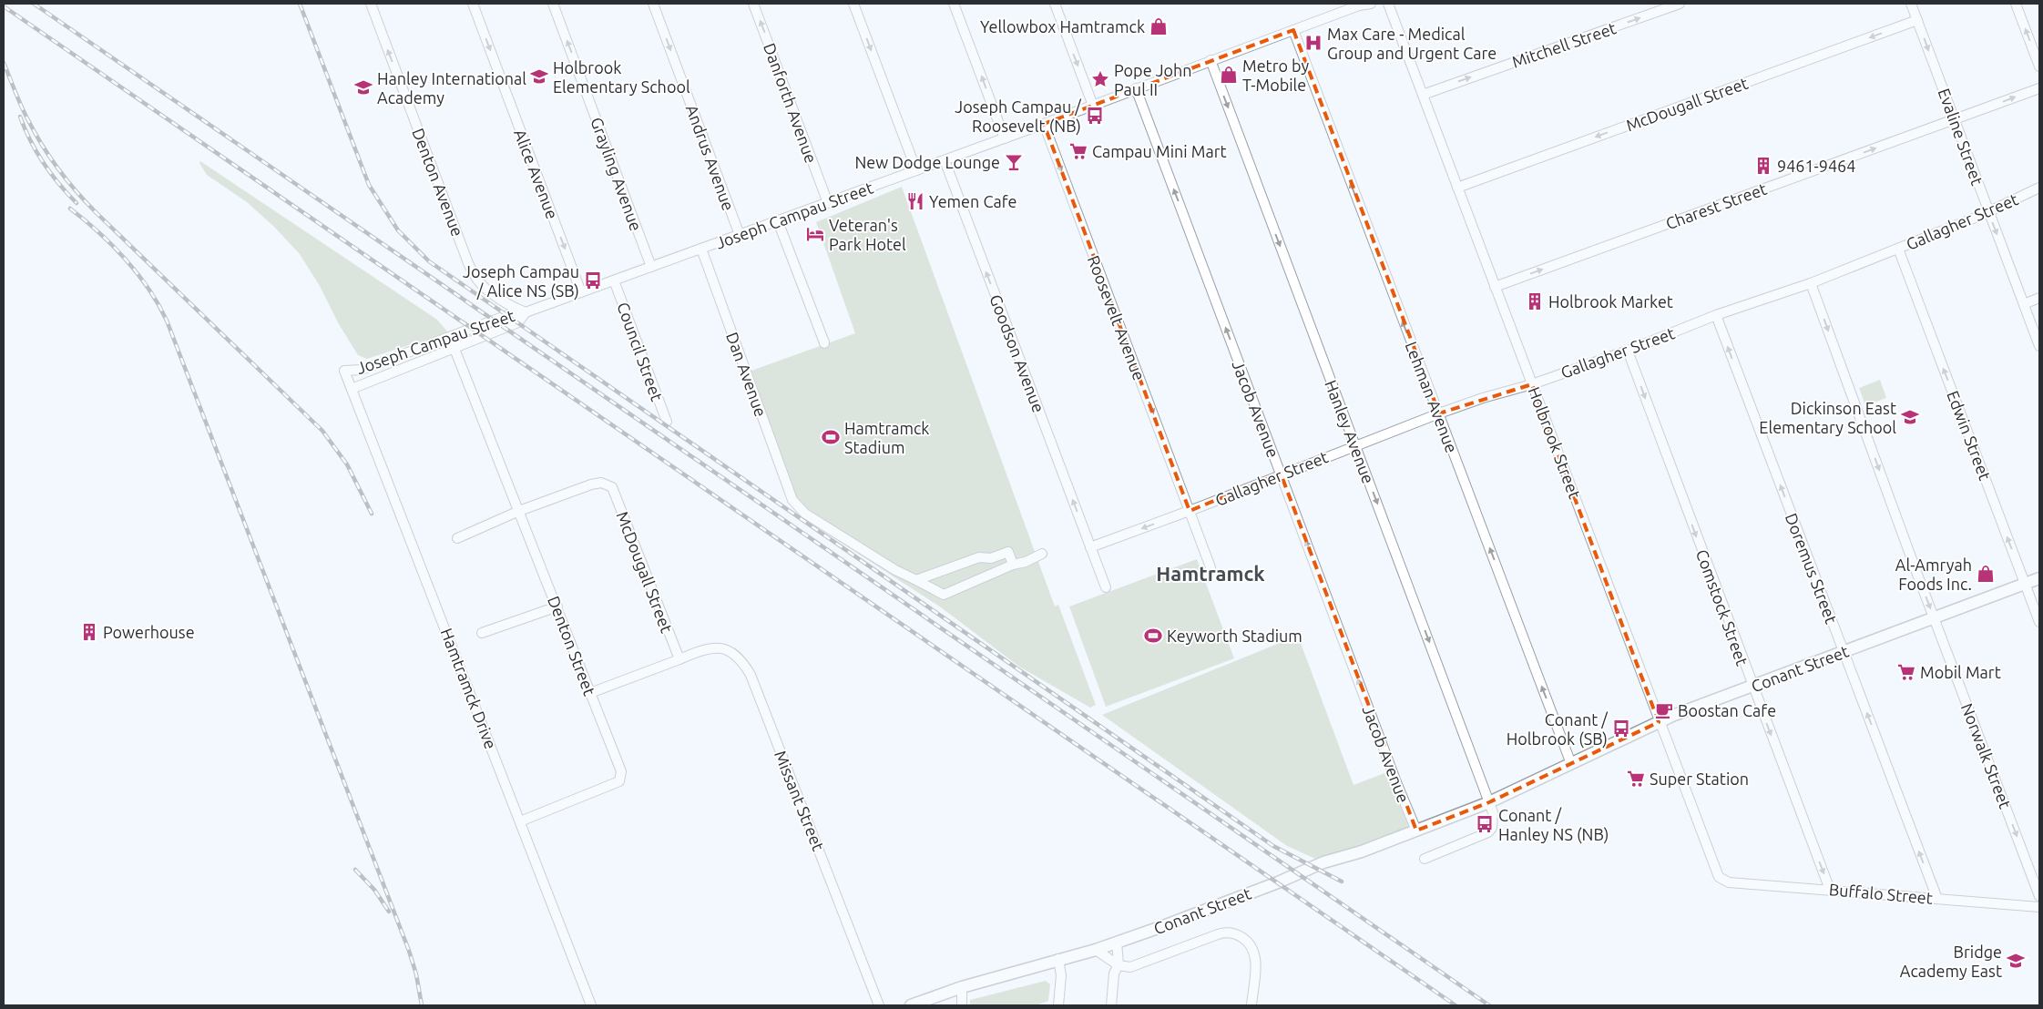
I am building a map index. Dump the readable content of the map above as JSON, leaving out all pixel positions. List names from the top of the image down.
{
  "streets": {
    "main road": ["Conant Street"],
    "street": [
      "Mitchell Street",
      "Danforth Avenue",
      "McDougall Street",
      "Evaline Street",
      "Andrus Avenue",
      "Alice Avenue",
      "Grayling Avenue",
      "Denton Avenue",
      "Charest Street",
      "Joseph Campau Street",
      "Gallagher Street",
      "Roosevelt Avenue",
      "Council Street",
      "Goodson Avenue",
      "Dan Avenue",
      "Lehman Avenue",
      "Jacob Avenue",
      "Hanley Avenue",
      "Edwin Street",
      "Holbrook Street",
      "Doremus Street",
      "Comstock Street",
      "Denton Street",
      "Hamtramck Drive",
      "Norwalk Street",
      "Missant Street",
      "Buffalo Street"
    ]
  },
  "crossings": [
    ["Mitchell Street", "Holbrook Street"],
    ["Danforth Avenue", "Joseph Campau Street"],
    ["McDougall Street", "Evaline Street"],
    ["McDougall Street", "Holbrook Street"],
    ["McDougall Street", "Denton Street"],
    ["McDougall Street", "Missant Street"],
    ["Evaline Street", "Charest Street"],
    ["Evaline Street", "Gallagher Street"],
    ["Andrus Avenue", "Joseph Campau Street"],
    ["Alice Avenue", "Joseph Campau Street"],
    ["Grayling Avenue", "Joseph Campau Street"],
    ["Denton Avenue", "Joseph Campau Street"],
    ["Charest Street", "Holbrook Street"],
    ["Joseph Campau Street", "Roosevelt Avenue"],
    ["Joseph Campau Street", "Council Street"],
    ["Joseph Campau Street", "Goodson Avenue"],
    ["Joseph Campau Street", "Dan Avenue"],
    ["Joseph Campau Street", "Lehman Avenue"],
    ["Joseph Campau Street", "Jacob Avenue"],
    ["Joseph Campau Street", "Hanley Avenue"],
    ["Joseph Campau Street", "Hamtramck Drive"],
    ["Gallagher Street", "Roosevelt Avenue"],
    ["Gallagher Street", "Goodson Avenue"],
    ["Gallagher Street", "Lehman Avenue"],
    ["Gallagher Street", "Jacob Avenue"],
    ["Gallagher Street", "Hanley Avenue"],
    ["Gallagher Street", "Edwin Street"],
    ["Gallagher Street", "Holbrook Street"],
    ["Gallagher Street", "Doremus Street"],
    ["Gallagher Street", "Comstock Street"],
    ["Gallagher Street", "Norwalk Street"],
    ["Lehman Avenue", "Conant Street"],
    ["Jacob Avenue", "Conant Street"],
    ["Hanley Avenue", "Conant Street"],
    ["Edwin Street", "Conant Street"],
    ["Holbrook Street", "Conant Street"],
    ["Holbrook Street", "Buffalo Street"],
    ["Doremus Street", "Conant Street"],
    ["Doremus Street", "Buffalo Street"],
    ["Comstock Street", "Conant Street"],
    ["Comstock Street", "Buffalo Street"],
    ["Denton Street", "Hamtramck Drive"],
    ["Conant Street", "Norwalk Street"]
  ],
  "one_way": [
    "Mitchell Street",
    "Danforth Avenue",
    "McDougall Street",
    "Evaline Street",
    "Andrus Avenue",
    "Alice Avenue",
    "Grayling Avenue",
    "Denton Avenue",
    "Charest Street",
    "Roosevelt Avenue",
    "Goodson Avenue",
    "Lehman Avenue",
    "Jacob Avenue",
    "Hanley Avenue",
    "Edwin Street",
    "Doremus Street",
    "Comstock Street",
    "Norwalk Street"
  ],
  "districts": ["Hamtramck"],
  "places": {
    "shop": ["Yellowbox Hamtramck", "Metro by T-Mobile", "Al-Amryah Foods Inc."],
    "hospital": ["Max Care - Medical Group and Urgent Care"],
    "school or university": [
      "Holbrook Elementary School",
      "Hanley International Academy",
      "Dickinson East Elementary School",
      "Bridge Academy East"
    ],
    "place": ["Pope John Paul II"],
    "bus stop": [
      "Joseph Campau / Roosevelt (NB)",
      "Joseph Campau / Alice NS (SB)",
      "Conant / Holbrook (SB)",
      "Conant / Hanley NS (NB)"
    ],
    "supermarket": ["Campau Mini Mart", "Mobil Mart", "Super Station"],
    "bar": ["New Dodge Lounge"],
    "building": ["9461-9464", "Holbrook Market", "Powerhouse"],
    "restaurant": ["Yemen Cafe"],
    "hotel": ["Veteran's Park Hotel"],
    "sports": ["Hamtramck Stadium", "Keyworth Stadium"],
    "cafe": ["Boostan Cafe"]
  }
}
